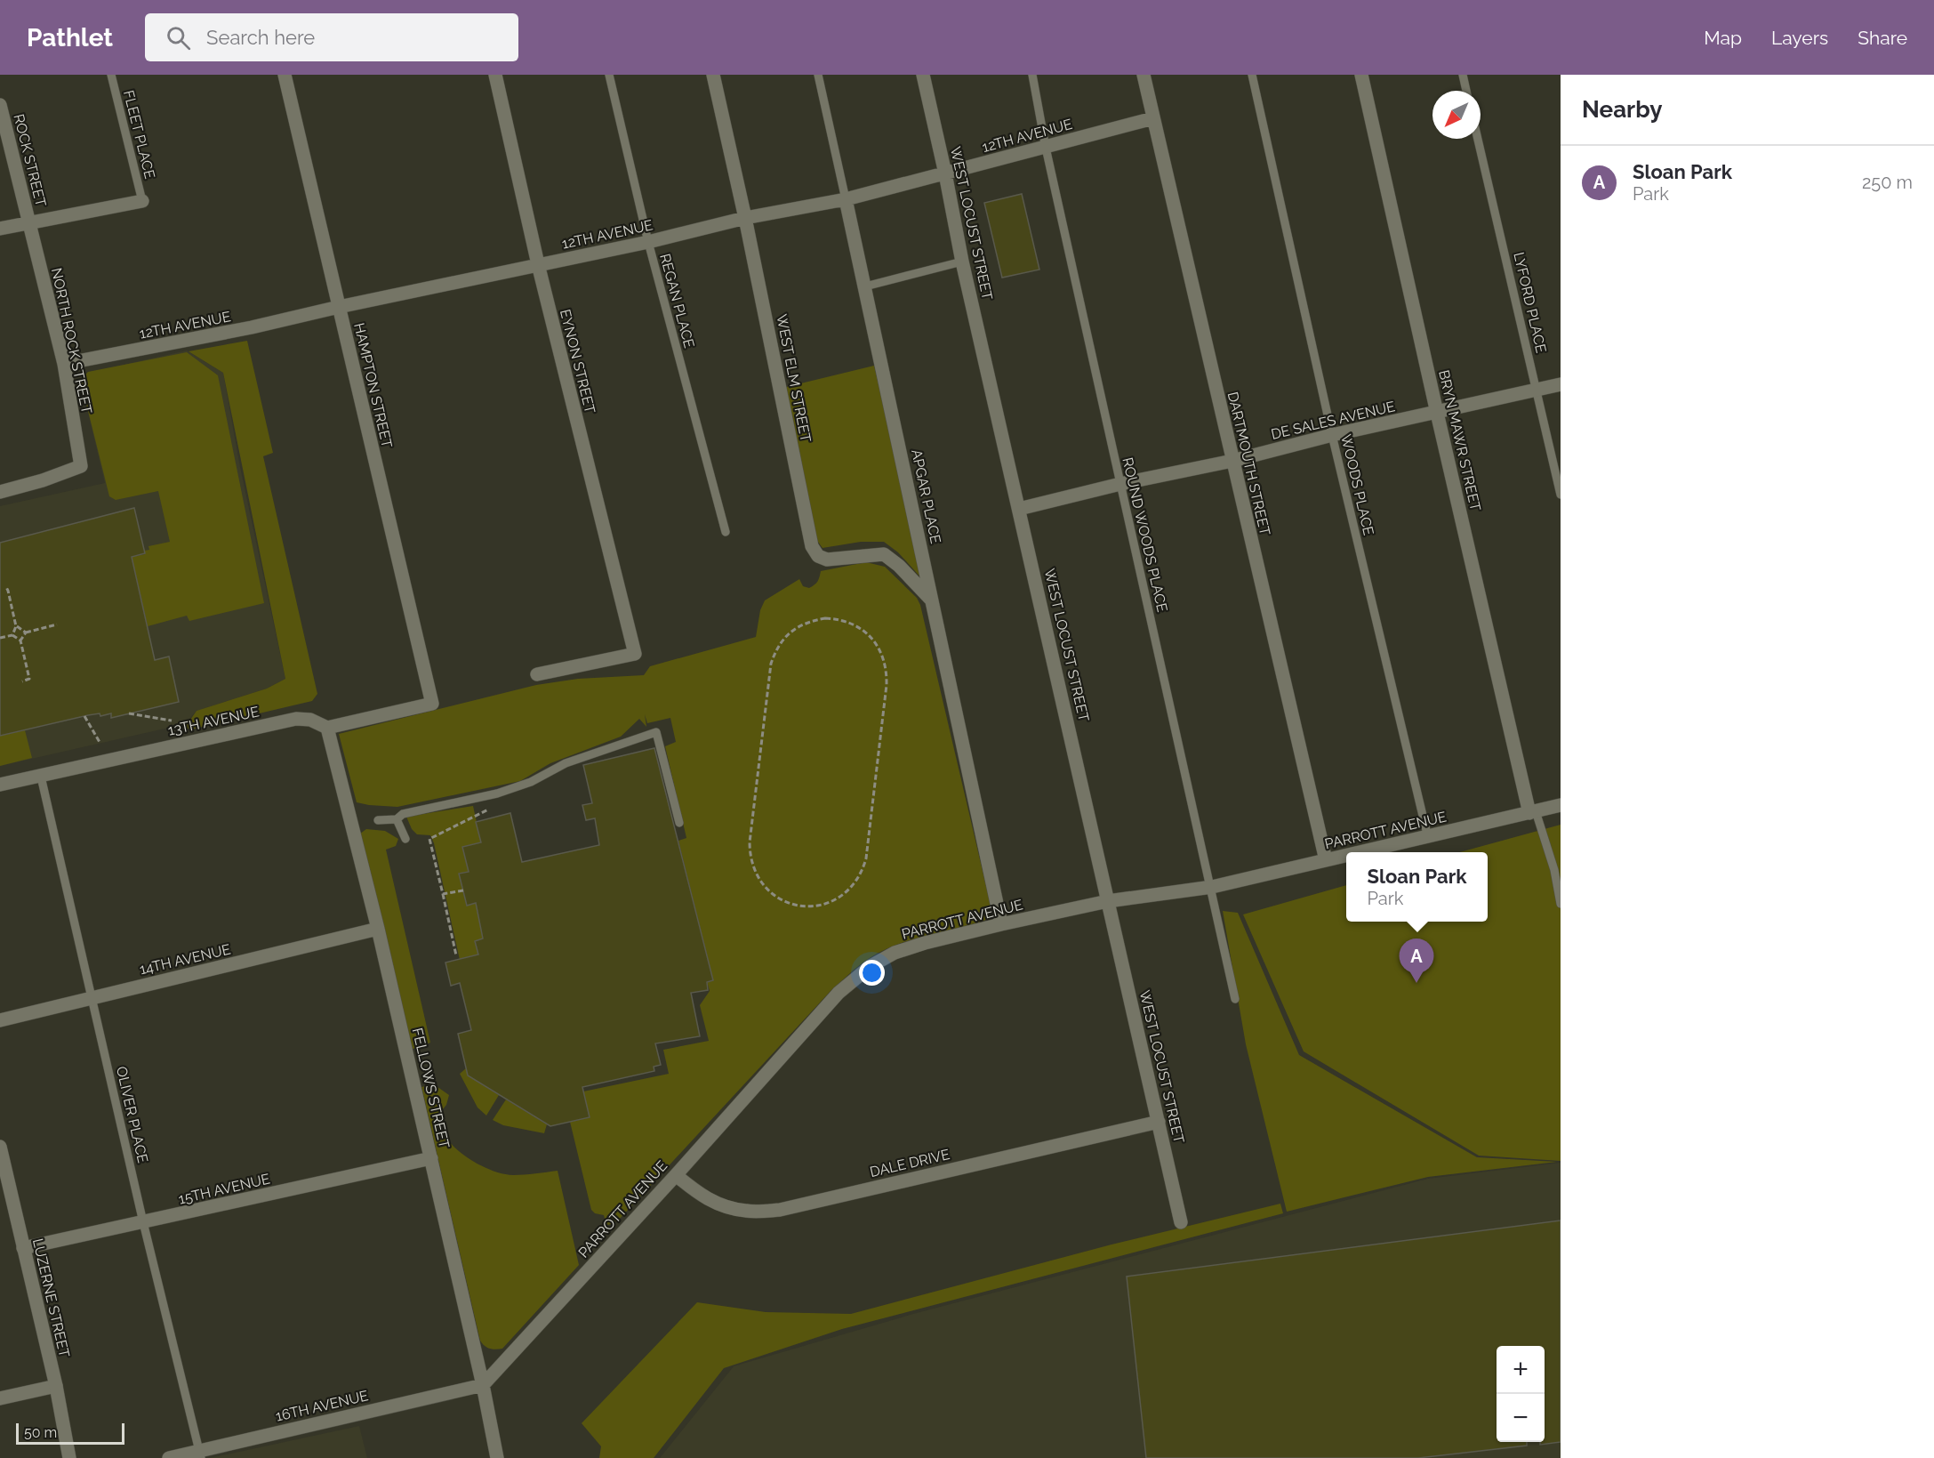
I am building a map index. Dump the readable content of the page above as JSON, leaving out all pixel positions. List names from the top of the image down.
{
  "streets": {
    "street": [
      "12TH AVENUE",
      "ROCK STREET",
      "WEST LOCUST STREET",
      "NORTH ROCK STREET",
      "EYNON STREET",
      "WEST ELM STREET",
      "HAMPTON STREET",
      "DE SALES AVENUE",
      "BRYN MAWR STREET",
      "DARTMOUTH STREET",
      "APGAR PLACE",
      "13TH AVENUE",
      "PARROTT AVENUE",
      "14TH AVENUE",
      "FELLOWS STREET",
      "DALE DRIVE",
      "15TH AVENUE",
      "LUZERNE STREET",
      "16TH AVENUE"
    ],
    "lane": [
      "FLEET PLACE",
      "REGAN PLACE",
      "LYFORD PLACE",
      "WOODS PLACE",
      "ROUND WOODS PLACE",
      "OLIVER PLACE"
    ]
  },
  "crossings": [
    ["12TH AVENUE", "WEST LOCUST STREET"],
    ["12TH AVENUE", "REGAN PLACE"],
    ["12TH AVENUE", "NORTH ROCK STREET"],
    ["12TH AVENUE", "EYNON STREET"],
    ["12TH AVENUE", "WEST ELM STREET"],
    ["12TH AVENUE", "HAMPTON STREET"],
    ["12TH AVENUE", "DARTMOUTH STREET"],
    ["12TH AVENUE", "APGAR PLACE"],
    ["12TH AVENUE", "ROUND WOODS PLACE"],
    ["ROCK STREET", "NORTH ROCK STREET"],
    ["WEST LOCUST STREET", "DE SALES AVENUE"],
    ["WEST LOCUST STREET", "PARROTT AVENUE"],
    ["WEST LOCUST STREET", "DALE DRIVE"],
    ["LYFORD PLACE", "DE SALES AVENUE"],
    ["WEST ELM STREET", "APGAR PLACE"],
    ["HAMPTON STREET", "13TH AVENUE"],
    ["HAMPTON STREET", "FELLOWS STREET"],
    ["DE SALES AVENUE", "BRYN MAWR STREET"],
    ["DE SALES AVENUE", "DARTMOUTH STREET"],
    ["DE SALES AVENUE", "WOODS PLACE"],
    ["DE SALES AVENUE", "ROUND WOODS PLACE"],
    ["BRYN MAWR STREET", "PARROTT AVENUE"],
    ["DARTMOUTH STREET", "PARROTT AVENUE"],
    ["WOODS PLACE", "PARROTT AVENUE"],
    ["APGAR PLACE", "PARROTT AVENUE"],
    ["ROUND WOODS PLACE", "PARROTT AVENUE"],
    ["13TH AVENUE", "FELLOWS STREET"],
    ["13TH AVENUE", "OLIVER PLACE"],
    ["PARROTT AVENUE", "FELLOWS STREET"],
    ["PARROTT AVENUE", "DALE DRIVE"],
    ["PARROTT AVENUE", "16TH AVENUE"],
    ["14TH AVENUE", "FELLOWS STREET"],
    ["14TH AVENUE", "OLIVER PLACE"],
    ["FELLOWS STREET", "15TH AVENUE"],
    ["FELLOWS STREET", "16TH AVENUE"],
    ["OLIVER PLACE", "15TH AVENUE"],
    ["OLIVER PLACE", "16TH AVENUE"],
    ["15TH AVENUE", "LUZERNE STREET"]
  ],
  "scale_bar": "50 m",
  "north": "bottom left",
  "page": {
    "header": "Pathlet",
    "search": "Search here",
    "nav": ["Map", "Layers", "Share"],
    "heading": "Nearby",
    "list": [
      {
        "mark": "A",
        "name": "Sloan Park",
        "note": "Park",
        "value": "250 m"
      }
    ],
    "popup": ["Sloan Park", "Park"],
    "pins": "A",
    "map_buttons": ["+", "−"],
    "scale": "50 m"
  }
}
